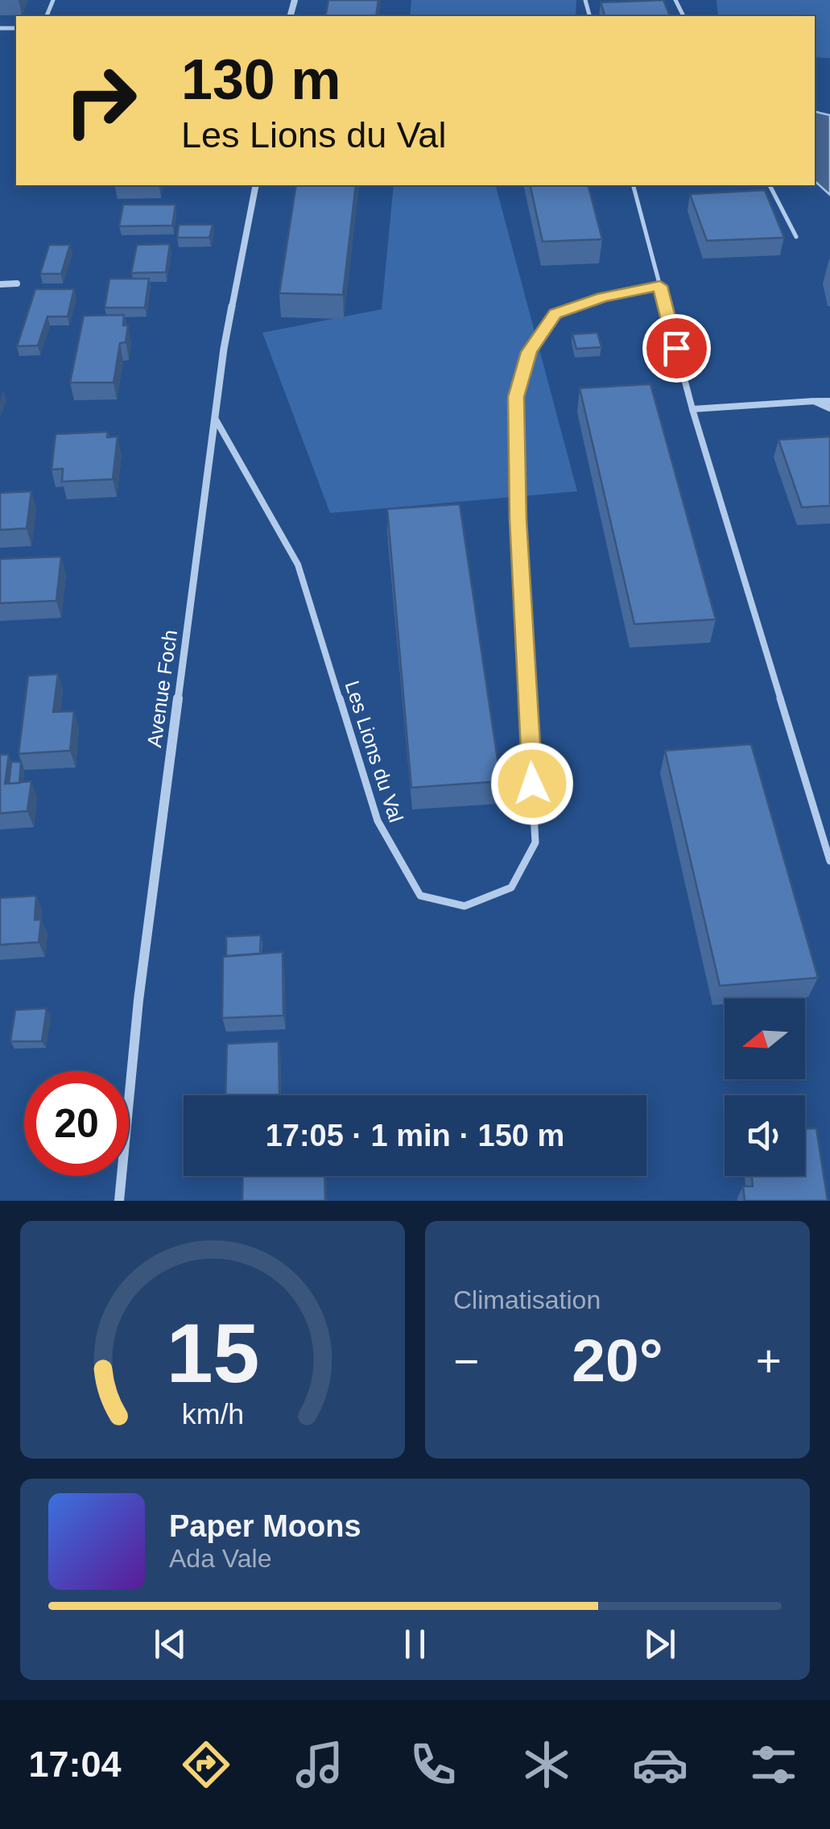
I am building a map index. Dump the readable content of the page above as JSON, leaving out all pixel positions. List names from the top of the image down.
{
  "streets": {
    "street": ["Avenue Foch"],
    "lane": ["Les Lions du Val"]
  },
  "crossings": [
    ["Avenue Foch", "Les Lions du Val"]
  ],
  "north": "left",
  "page": {
    "turn": ["130 m", "Les Lions du Val"],
    "limit": "20",
    "trip": "17:05 · 1 min · 150 m",
    "tile": "Climatisation",
    "heat": ["−", "20°", "+"],
    "song": ["Paper Moons", "Ada Vale"],
    "tabs": "17:04",
    "gauge": ["15", "km/h"]
  }
}
